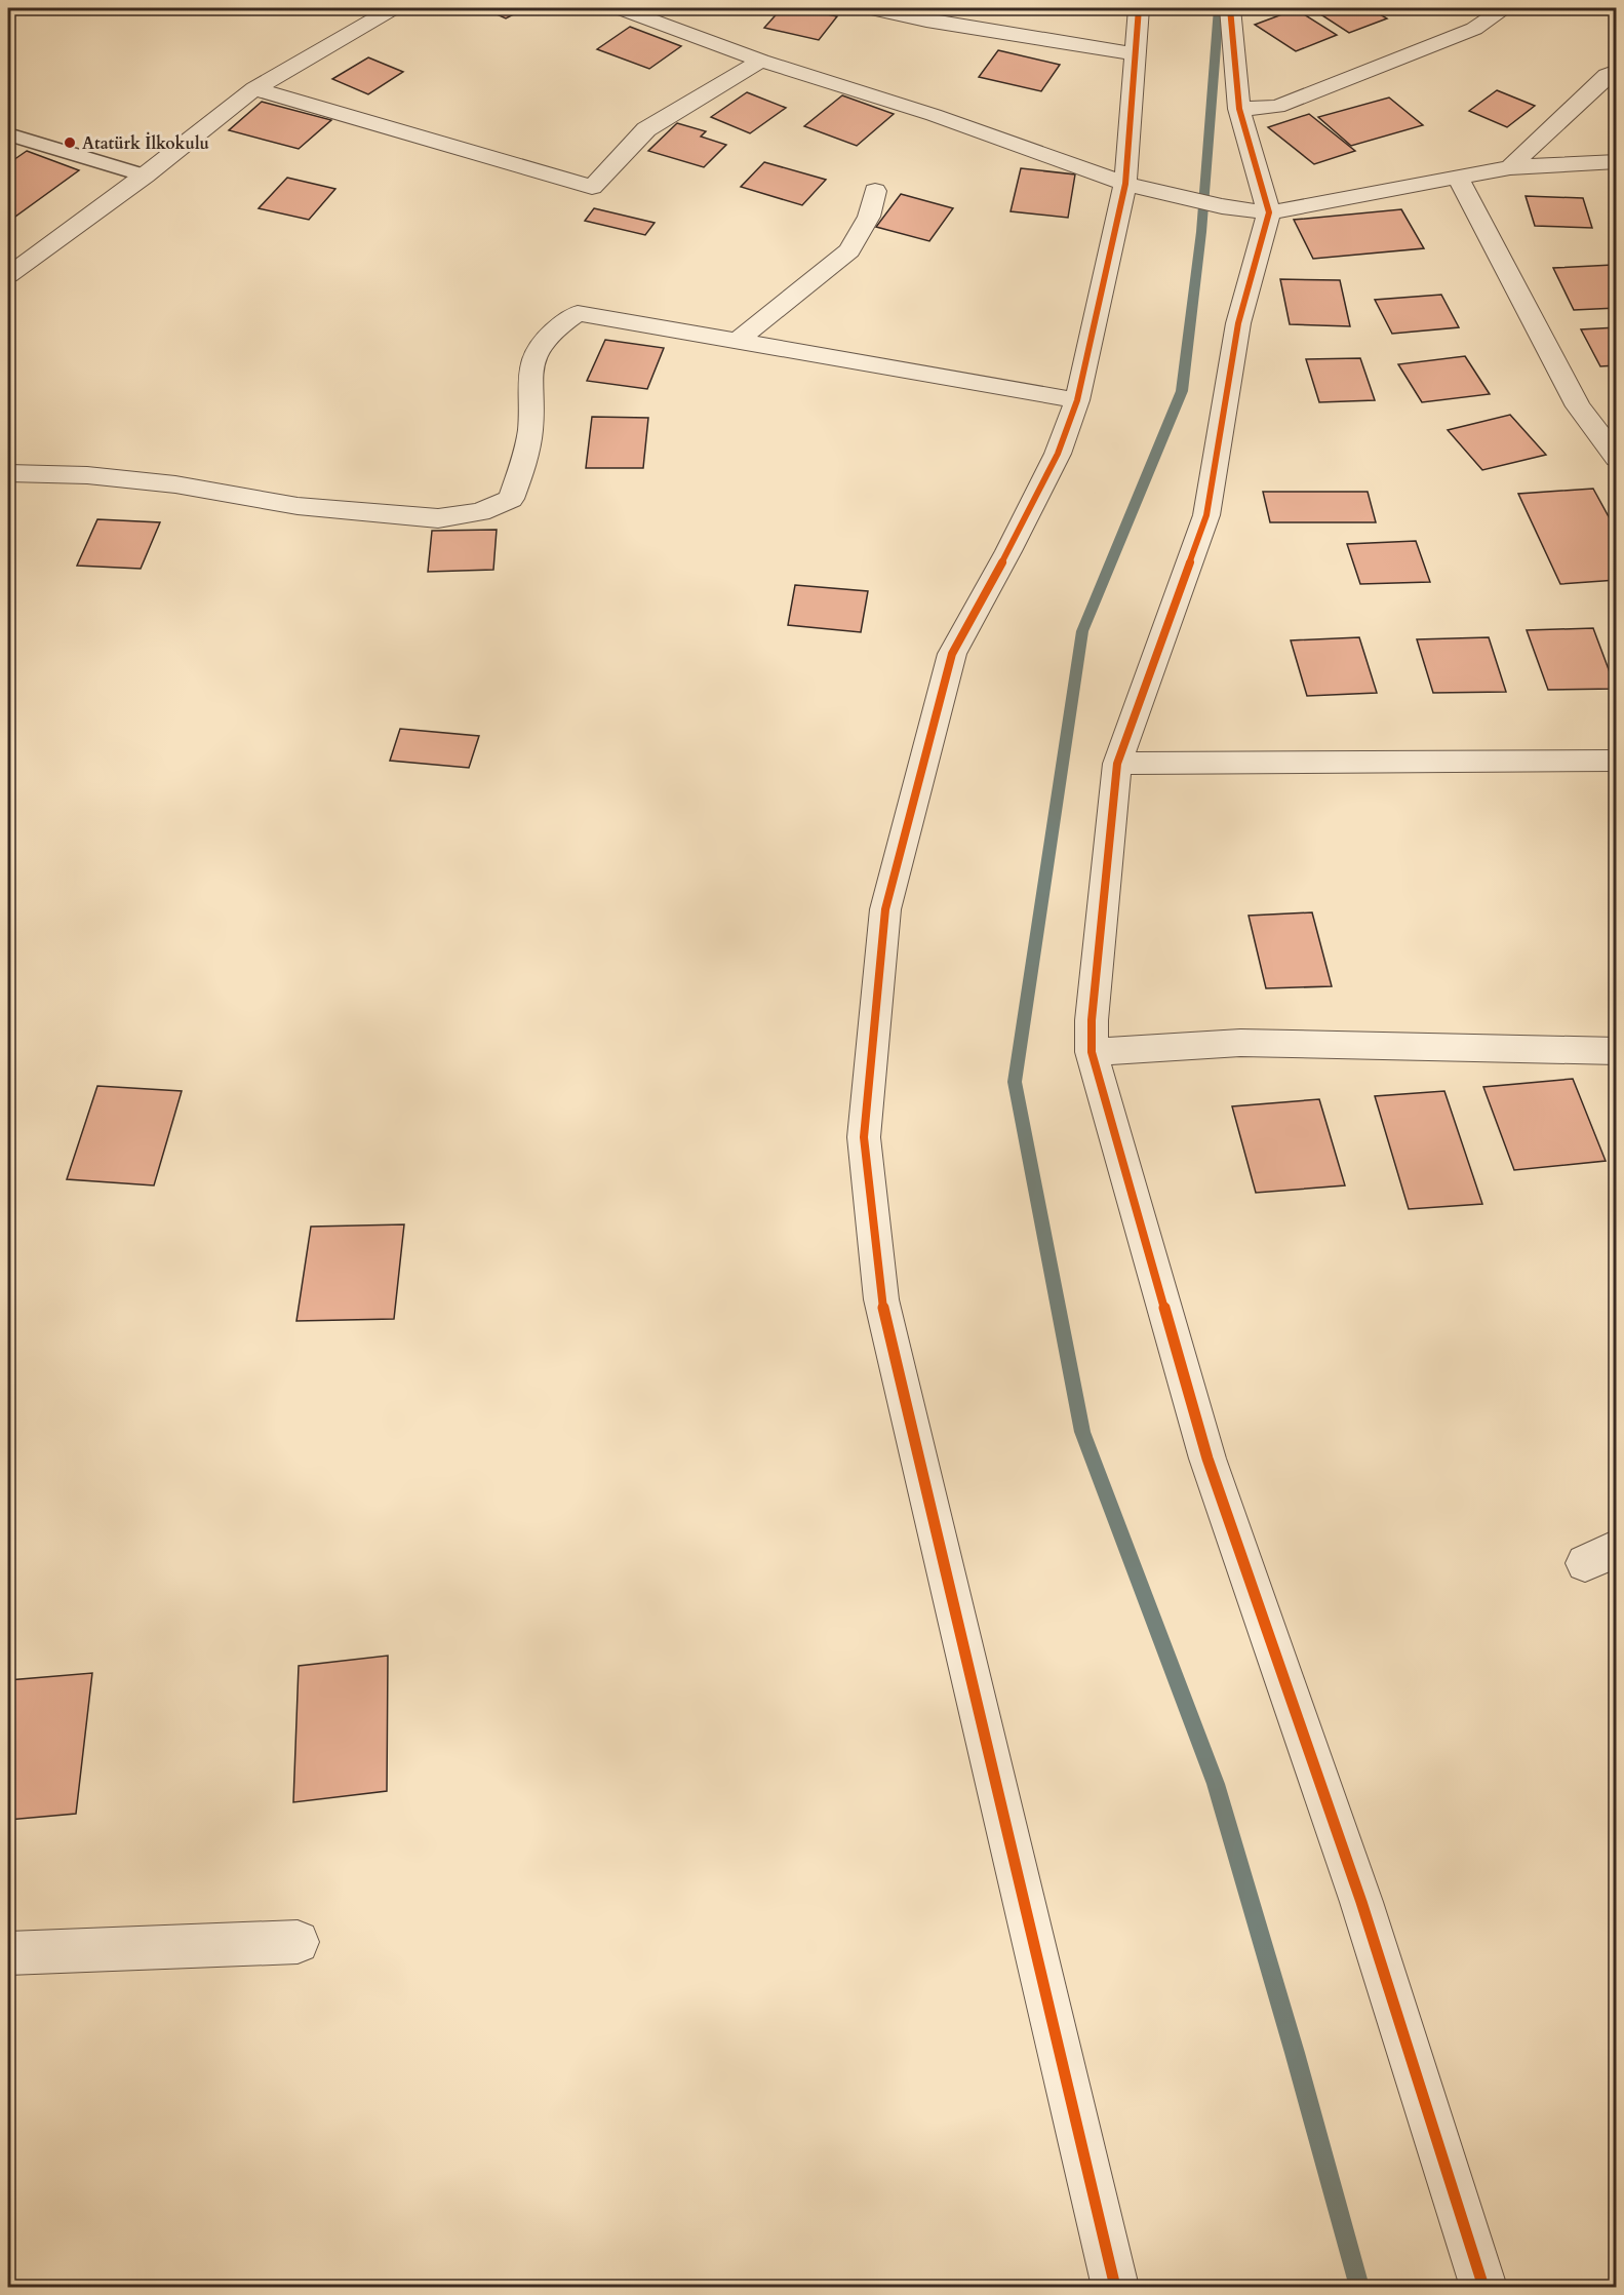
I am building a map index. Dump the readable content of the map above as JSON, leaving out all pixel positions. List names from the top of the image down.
{
  "places": ["Atatürk İlkokulu"]
}
